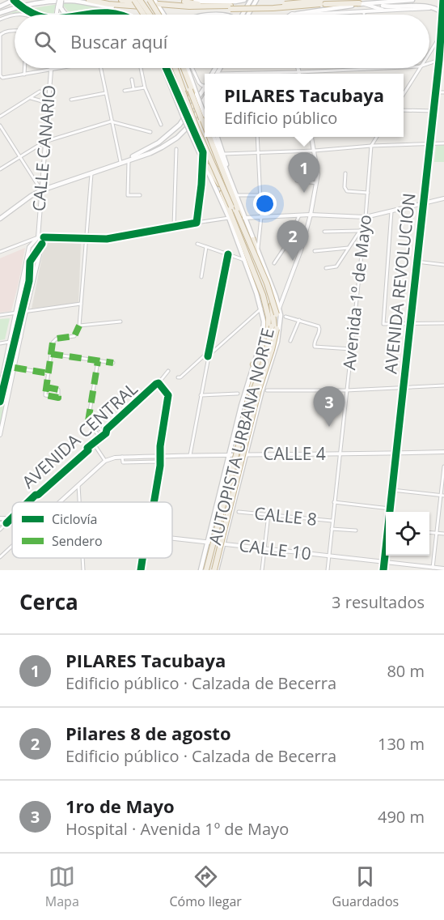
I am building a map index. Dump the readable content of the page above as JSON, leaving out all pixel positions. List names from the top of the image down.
{
  "streets": {
    "highway": ["AUTOPISTA URBANA NORTE"],
    "main road": ["AVENIDA REVOLUCIÓN"],
    "street": [
      "CALLE CANARIO",
      "Avenida 1º de Mayo",
      "AVENIDA CENTRAL",
      "CALLE 4",
      "CALLE 8",
      "CALLE 10"
    ]
  },
  "crossings": [
    ["AVENIDA REVOLUCIÓN", "CALLE 4"],
    ["AVENIDA REVOLUCIÓN", "CALLE 10"],
    ["Avenida 1º de Mayo", "CALLE 4"],
    ["Avenida 1º de Mayo", "CALLE 8"],
    ["Avenida 1º de Mayo", "CALLE 10"]
  ],
  "legend": ["Ciclovía", "Sendero"],
  "page": {
    "search": "Buscar aquí",
    "popup": ["PILARES Tacubaya", "Edificio público"],
    "pins": ["1", "2", "3"],
    "heading": ["Cerca", "3 resultados"],
    "list": [
      {
        "mark": "1",
        "name": "PILARES Tacubaya",
        "note": "Edificio público · Calzada de Becerra",
        "value": "80 m"
      },
      {
        "mark": "2",
        "name": "Pilares 8 de agosto",
        "note": "Edificio público · Calzada de Becerra",
        "value": "130 m"
      },
      {
        "mark": "3",
        "name": "1ro de Mayo",
        "note": "Hospital · Avenida 1º de Mayo",
        "value": "490 m"
      }
    ],
    "nav": ["Mapa", "Cómo llegar", "Guardados"]
  }
}
